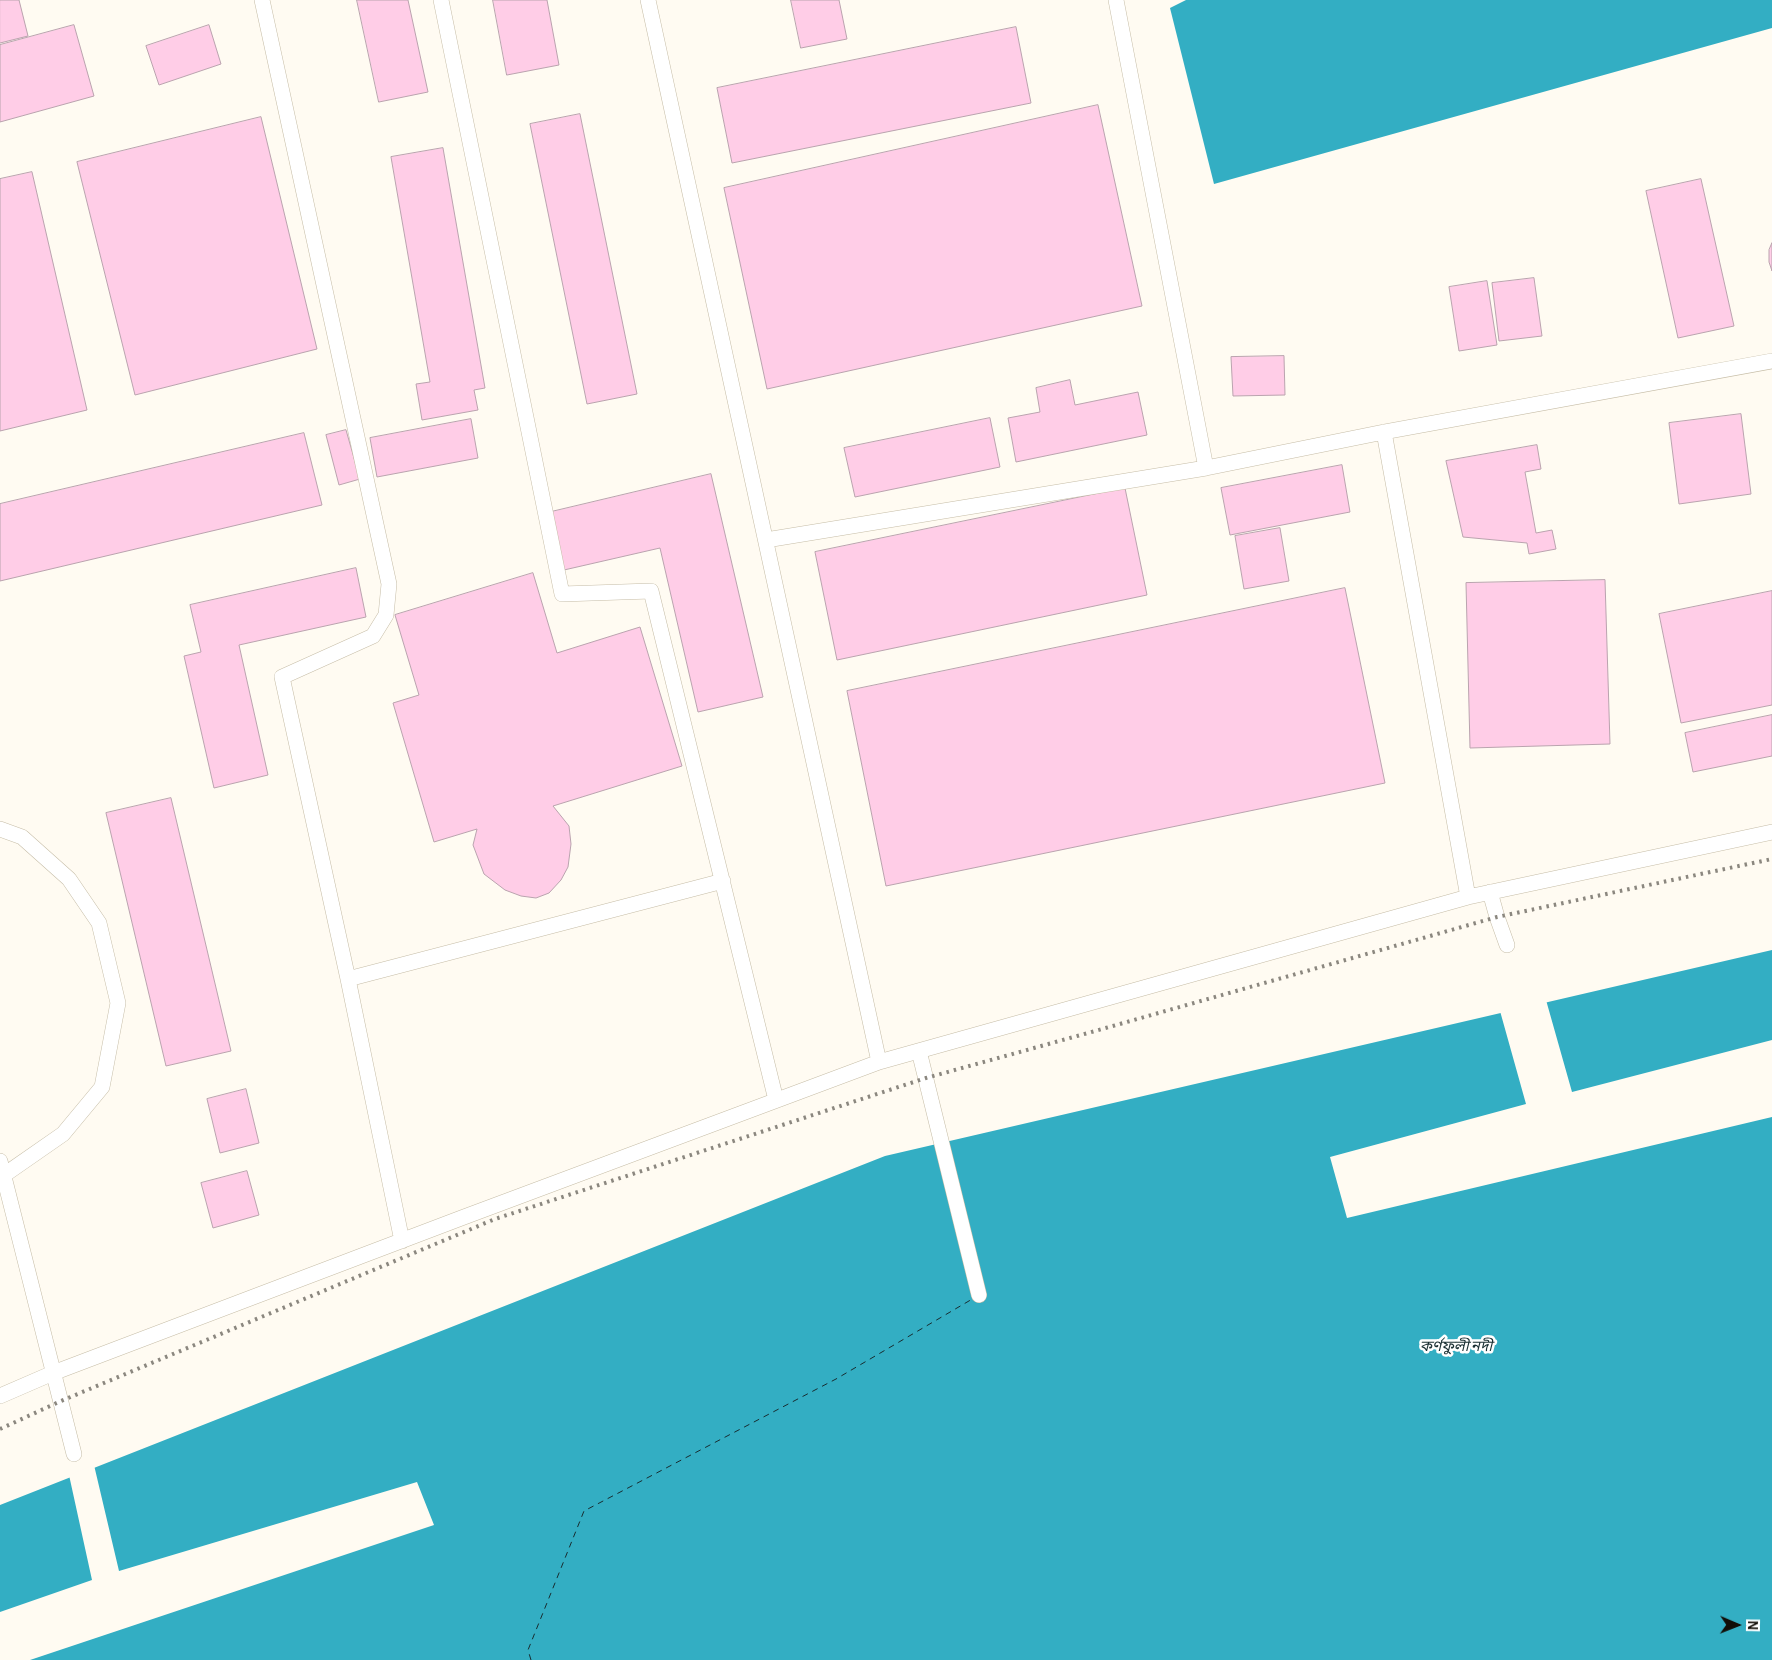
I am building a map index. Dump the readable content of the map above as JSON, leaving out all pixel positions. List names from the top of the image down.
{
  "water": ["কর্ণফুলী নদী"],
  "north": "right"
}
